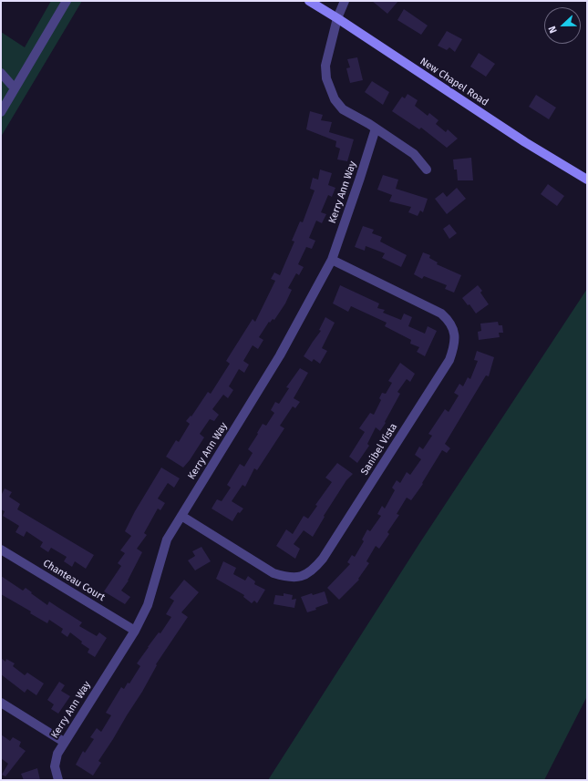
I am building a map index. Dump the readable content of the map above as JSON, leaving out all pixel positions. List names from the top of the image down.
{
  "streets": {
    "street": [
      "New Chapel Road",
      "Kerry Ann Way",
      "Sanibel Vista",
      "Chanteau Court"
    ]
  },
  "crossings": [
    ["Kerry Ann Way", "Sanibel Vista"],
    ["Kerry Ann Way", "Chanteau Court"]
  ],
  "north": "left"
}
